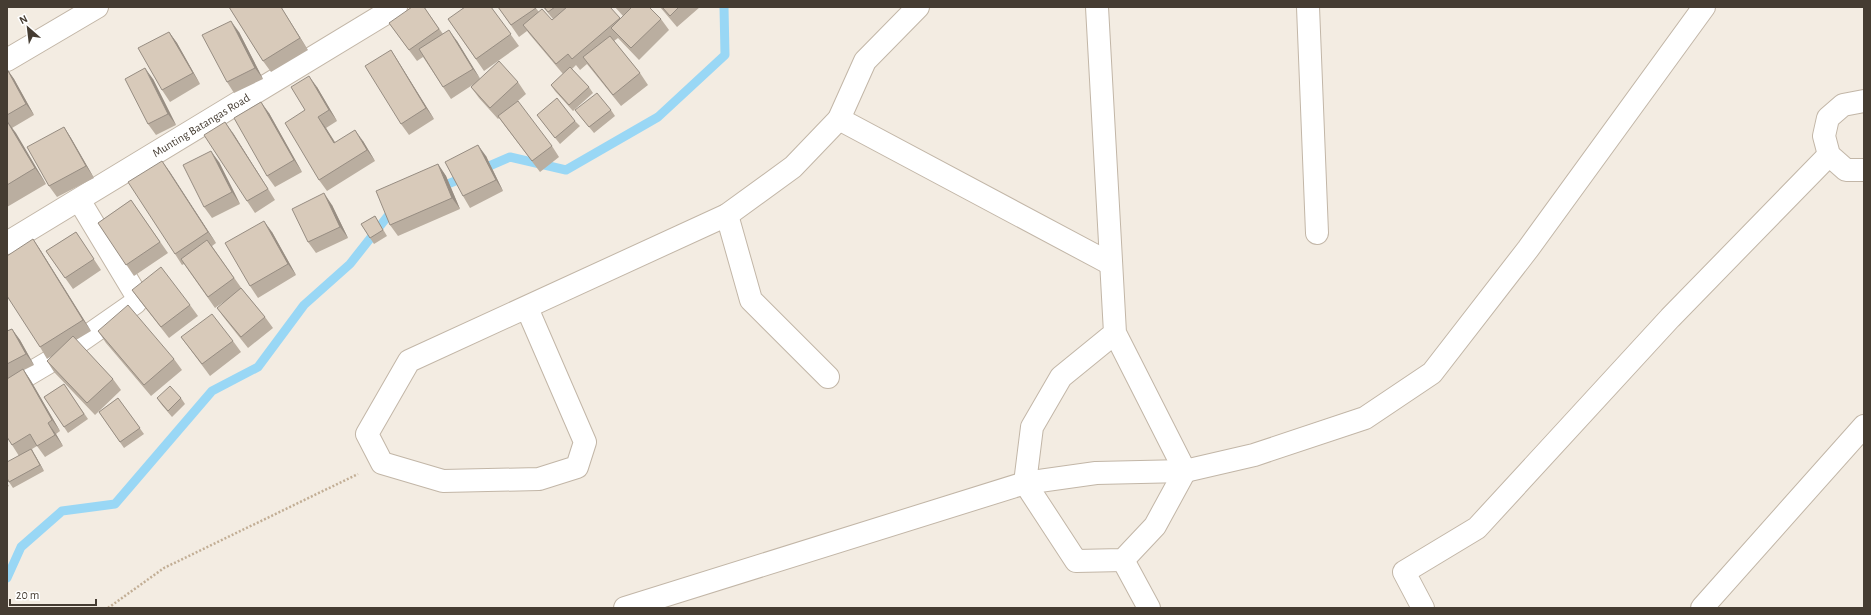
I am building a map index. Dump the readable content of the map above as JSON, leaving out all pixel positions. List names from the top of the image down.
{
  "streets": {
    "street": ["Munting Batangas Road"]
  },
  "scale_bar": "20 m",
  "north": "top left"
}
